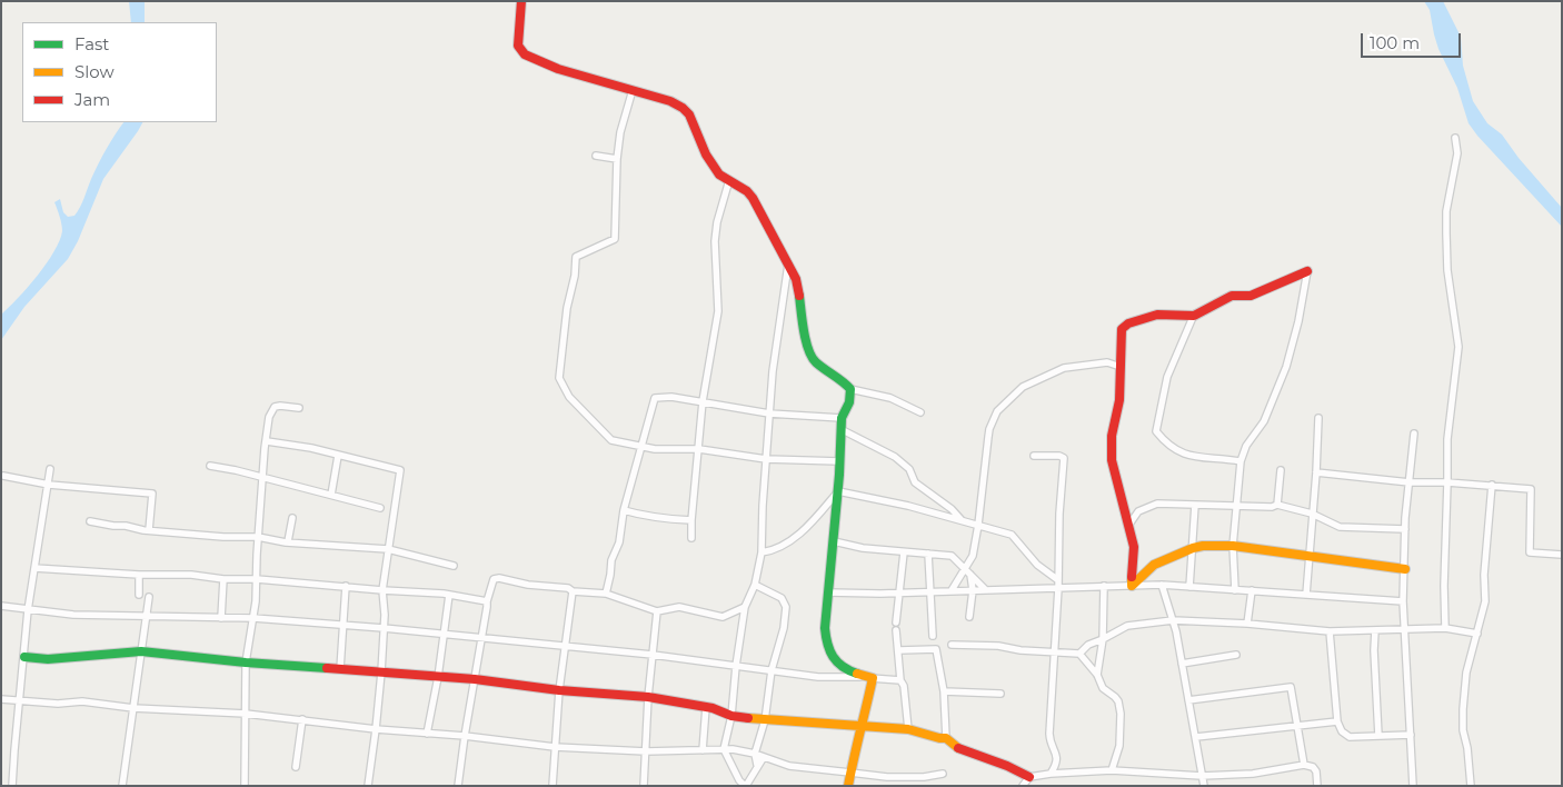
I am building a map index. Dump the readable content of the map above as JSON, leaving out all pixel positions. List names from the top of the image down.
{
  "legend": ["Fast", "Slow", "Jam"],
  "scale_bar": "100 m"
}
